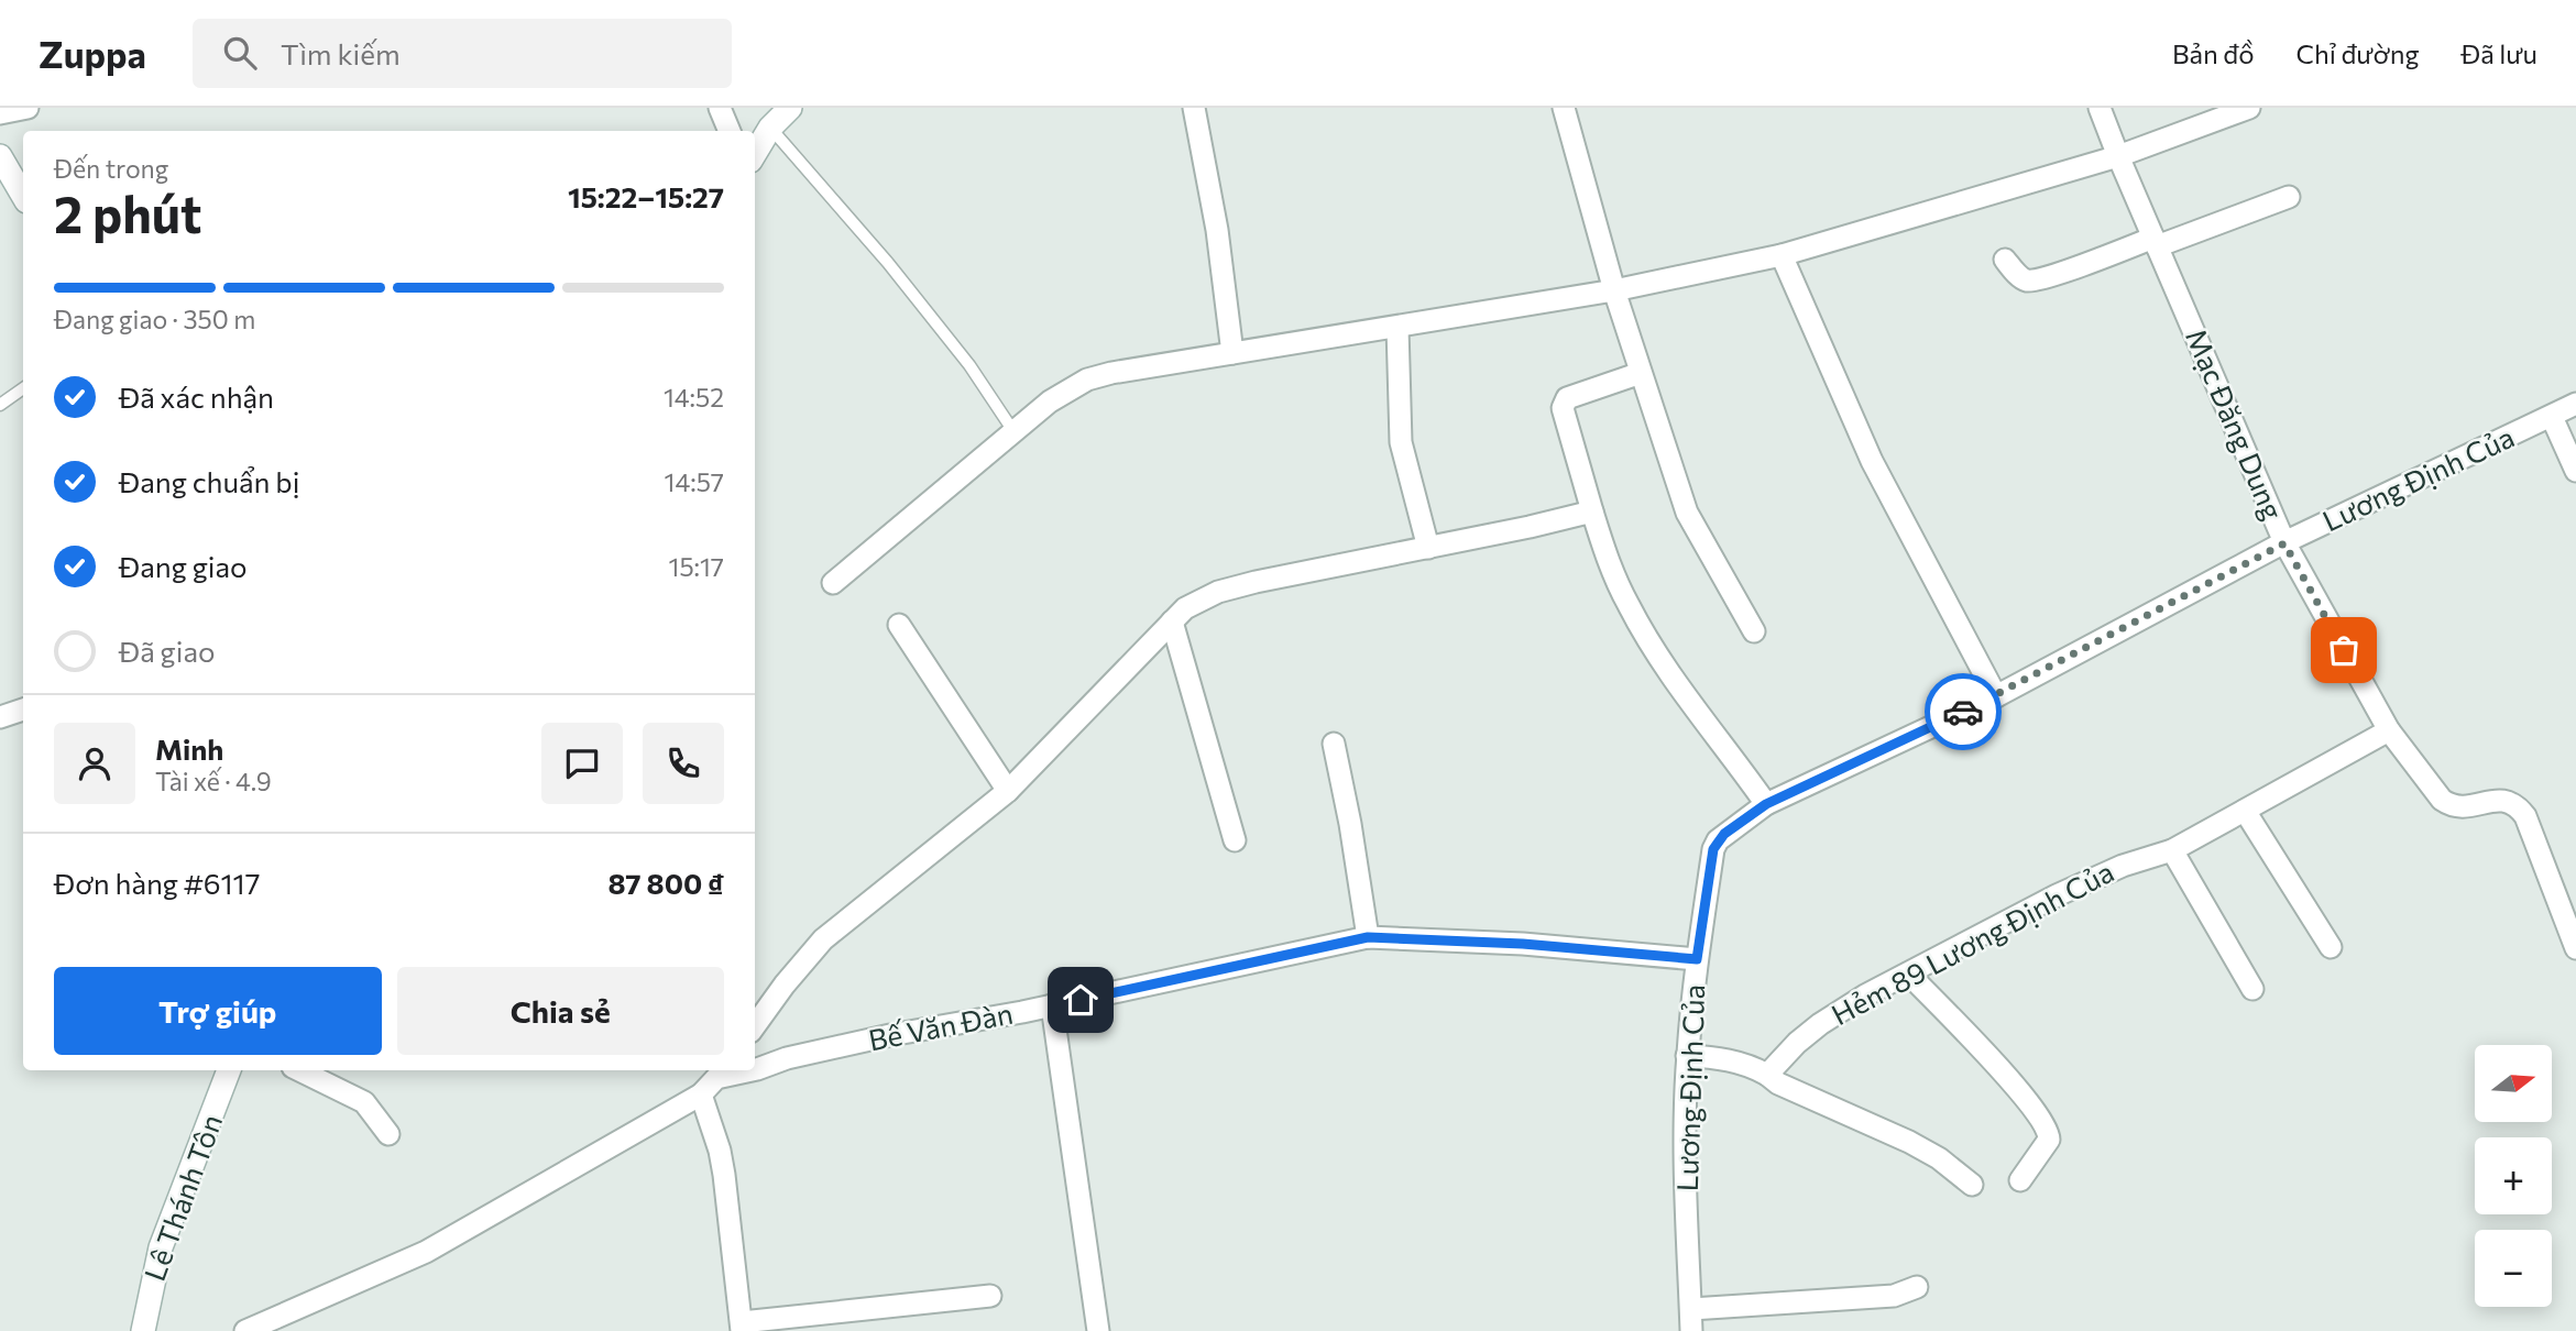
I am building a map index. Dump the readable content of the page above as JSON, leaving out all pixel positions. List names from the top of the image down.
{
  "streets": {
    "main road": ["Lê Thánh Tôn"],
    "street": [
      "Mạc Đăng Dung",
      "Lương Định Của",
      "Hẻm 89 Lương Định Của",
      "Bế Văn Đàn"
    ]
  },
  "crossings": [
    ["Mạc Đăng Dung", "Lương Định Của"],
    ["Mạc Đăng Dung", "Hẻm 89 Lương Định Của"],
    ["Lương Định Của", "Bế Văn Đàn"]
  ],
  "north": "right",
  "page": {
    "header": "Zuppa",
    "search": "Tìm kiếm",
    "nav": ["Bản đồ", "Chỉ đường", "Đã lưu"],
    "heading": ["2 phút", "Đến trong", "15:22–15:27"],
    "panel": [
      "Minh",
      "Tài xế · 4.9",
      "Đơn hàng #6117",
      "87 800 ₫"
    ],
    "bar": "Đang giao · 350 m",
    "list": [
      ["Đã xác nhận", "14:52"],
      ["Đang chuẩn bị", "14:57"],
      ["Đang giao", "15:17"],
      "Đã giao"
    ],
    "buttons": ["Trợ giúp", "Chia sẻ"],
    "map_buttons": ["+", "−"]
  }
}
